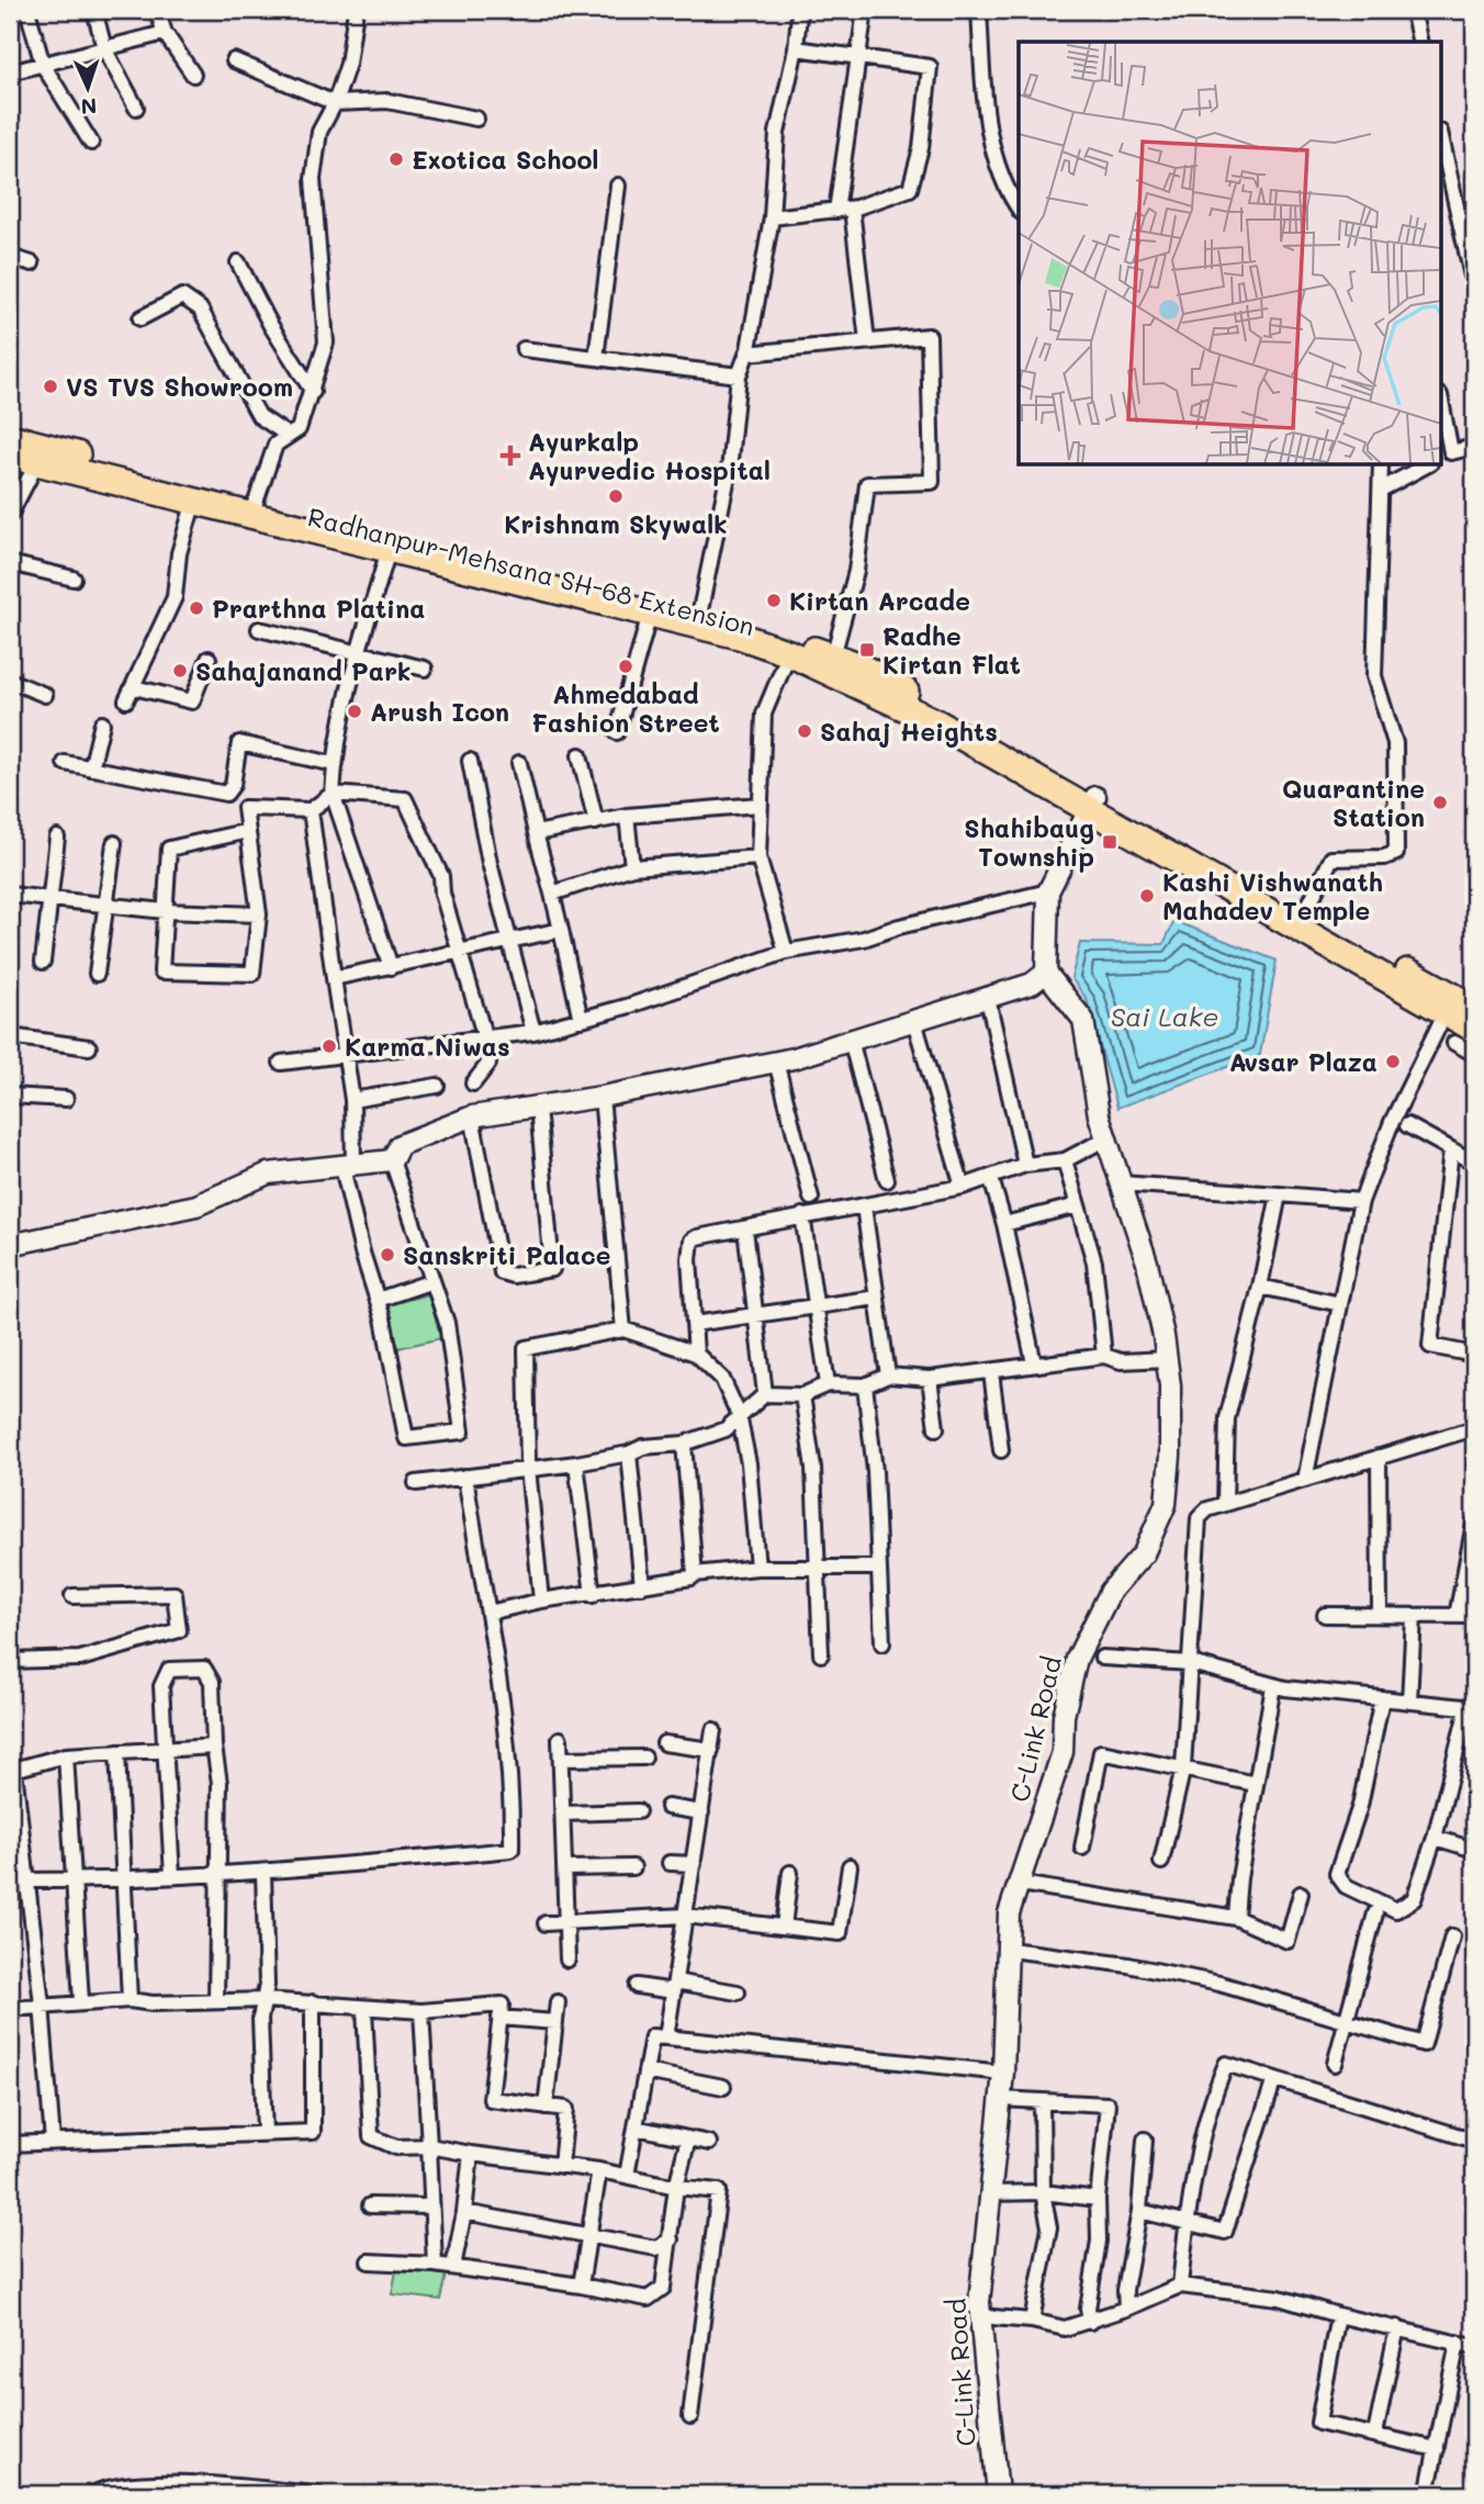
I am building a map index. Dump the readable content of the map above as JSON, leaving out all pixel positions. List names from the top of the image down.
{
  "streets": {
    "highway": ["Radhanpur-Mehsana SH-68 Extension"],
    "street": ["C-Link Road"]
  },
  "water": ["Sai Lake"],
  "places": {
    "other": [
      "Exotica School",
      "VS TVS Showroom",
      "Krishnam Skywalk",
      "Kirtan Arcade",
      "Prarthna Platina",
      "Ahmedabad Fashion Street",
      "Sahajanand Park",
      "Arush Icon",
      "Sahaj Heights",
      "Quarantine Station",
      "Kashi Vishwanath Mahadev Temple",
      "Karma Niwas",
      "Avsar Plaza",
      "Sanskriti Palace"
    ],
    "health": ["Ayurkalp Ayurvedic Hospital"],
    "transit": ["Radhe Kirtan Flat", "Shahibaug Township"]
  },
  "north": "bottom"
}
